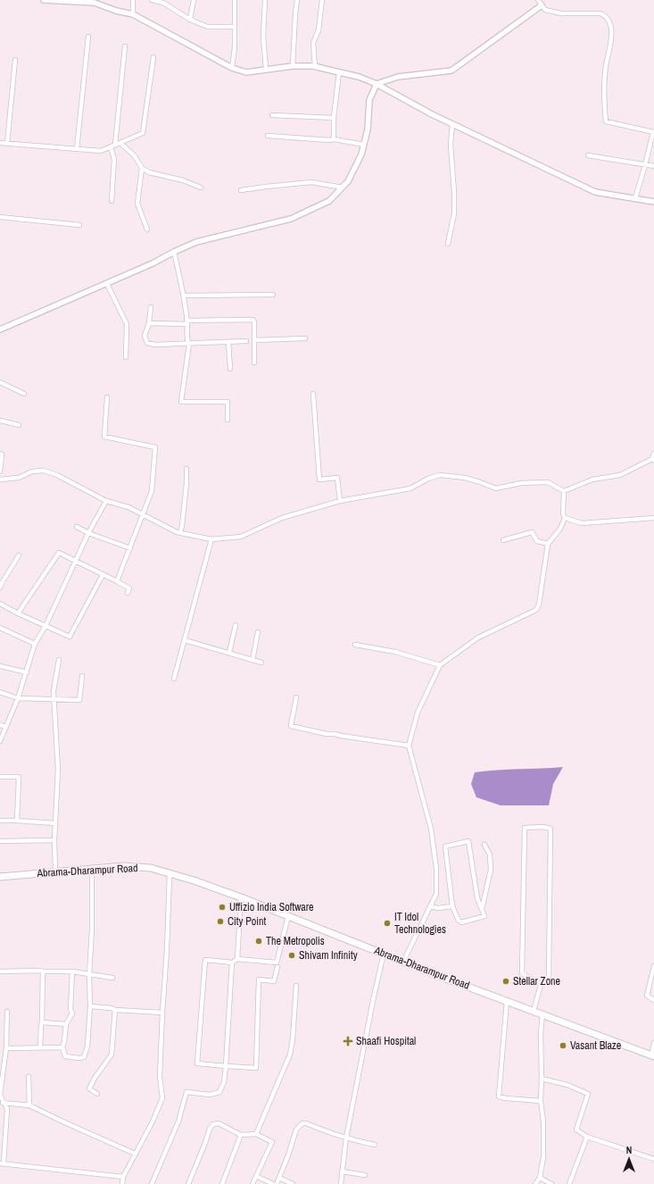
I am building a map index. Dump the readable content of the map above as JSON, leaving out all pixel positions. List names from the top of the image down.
{
  "streets": {
    "main road": ["Abrama-Dharampur Road"]
  },
  "places": {
    "other": [
      "Uffizio India Software",
      "City Point",
      "IT Idol Technologies",
      "The Metropolis",
      "Shivam Infinity",
      "Stellar Zone",
      "Vasant Blaze"
    ],
    "health": ["Shaafi Hospital"]
  },
  "north": "top"
}
